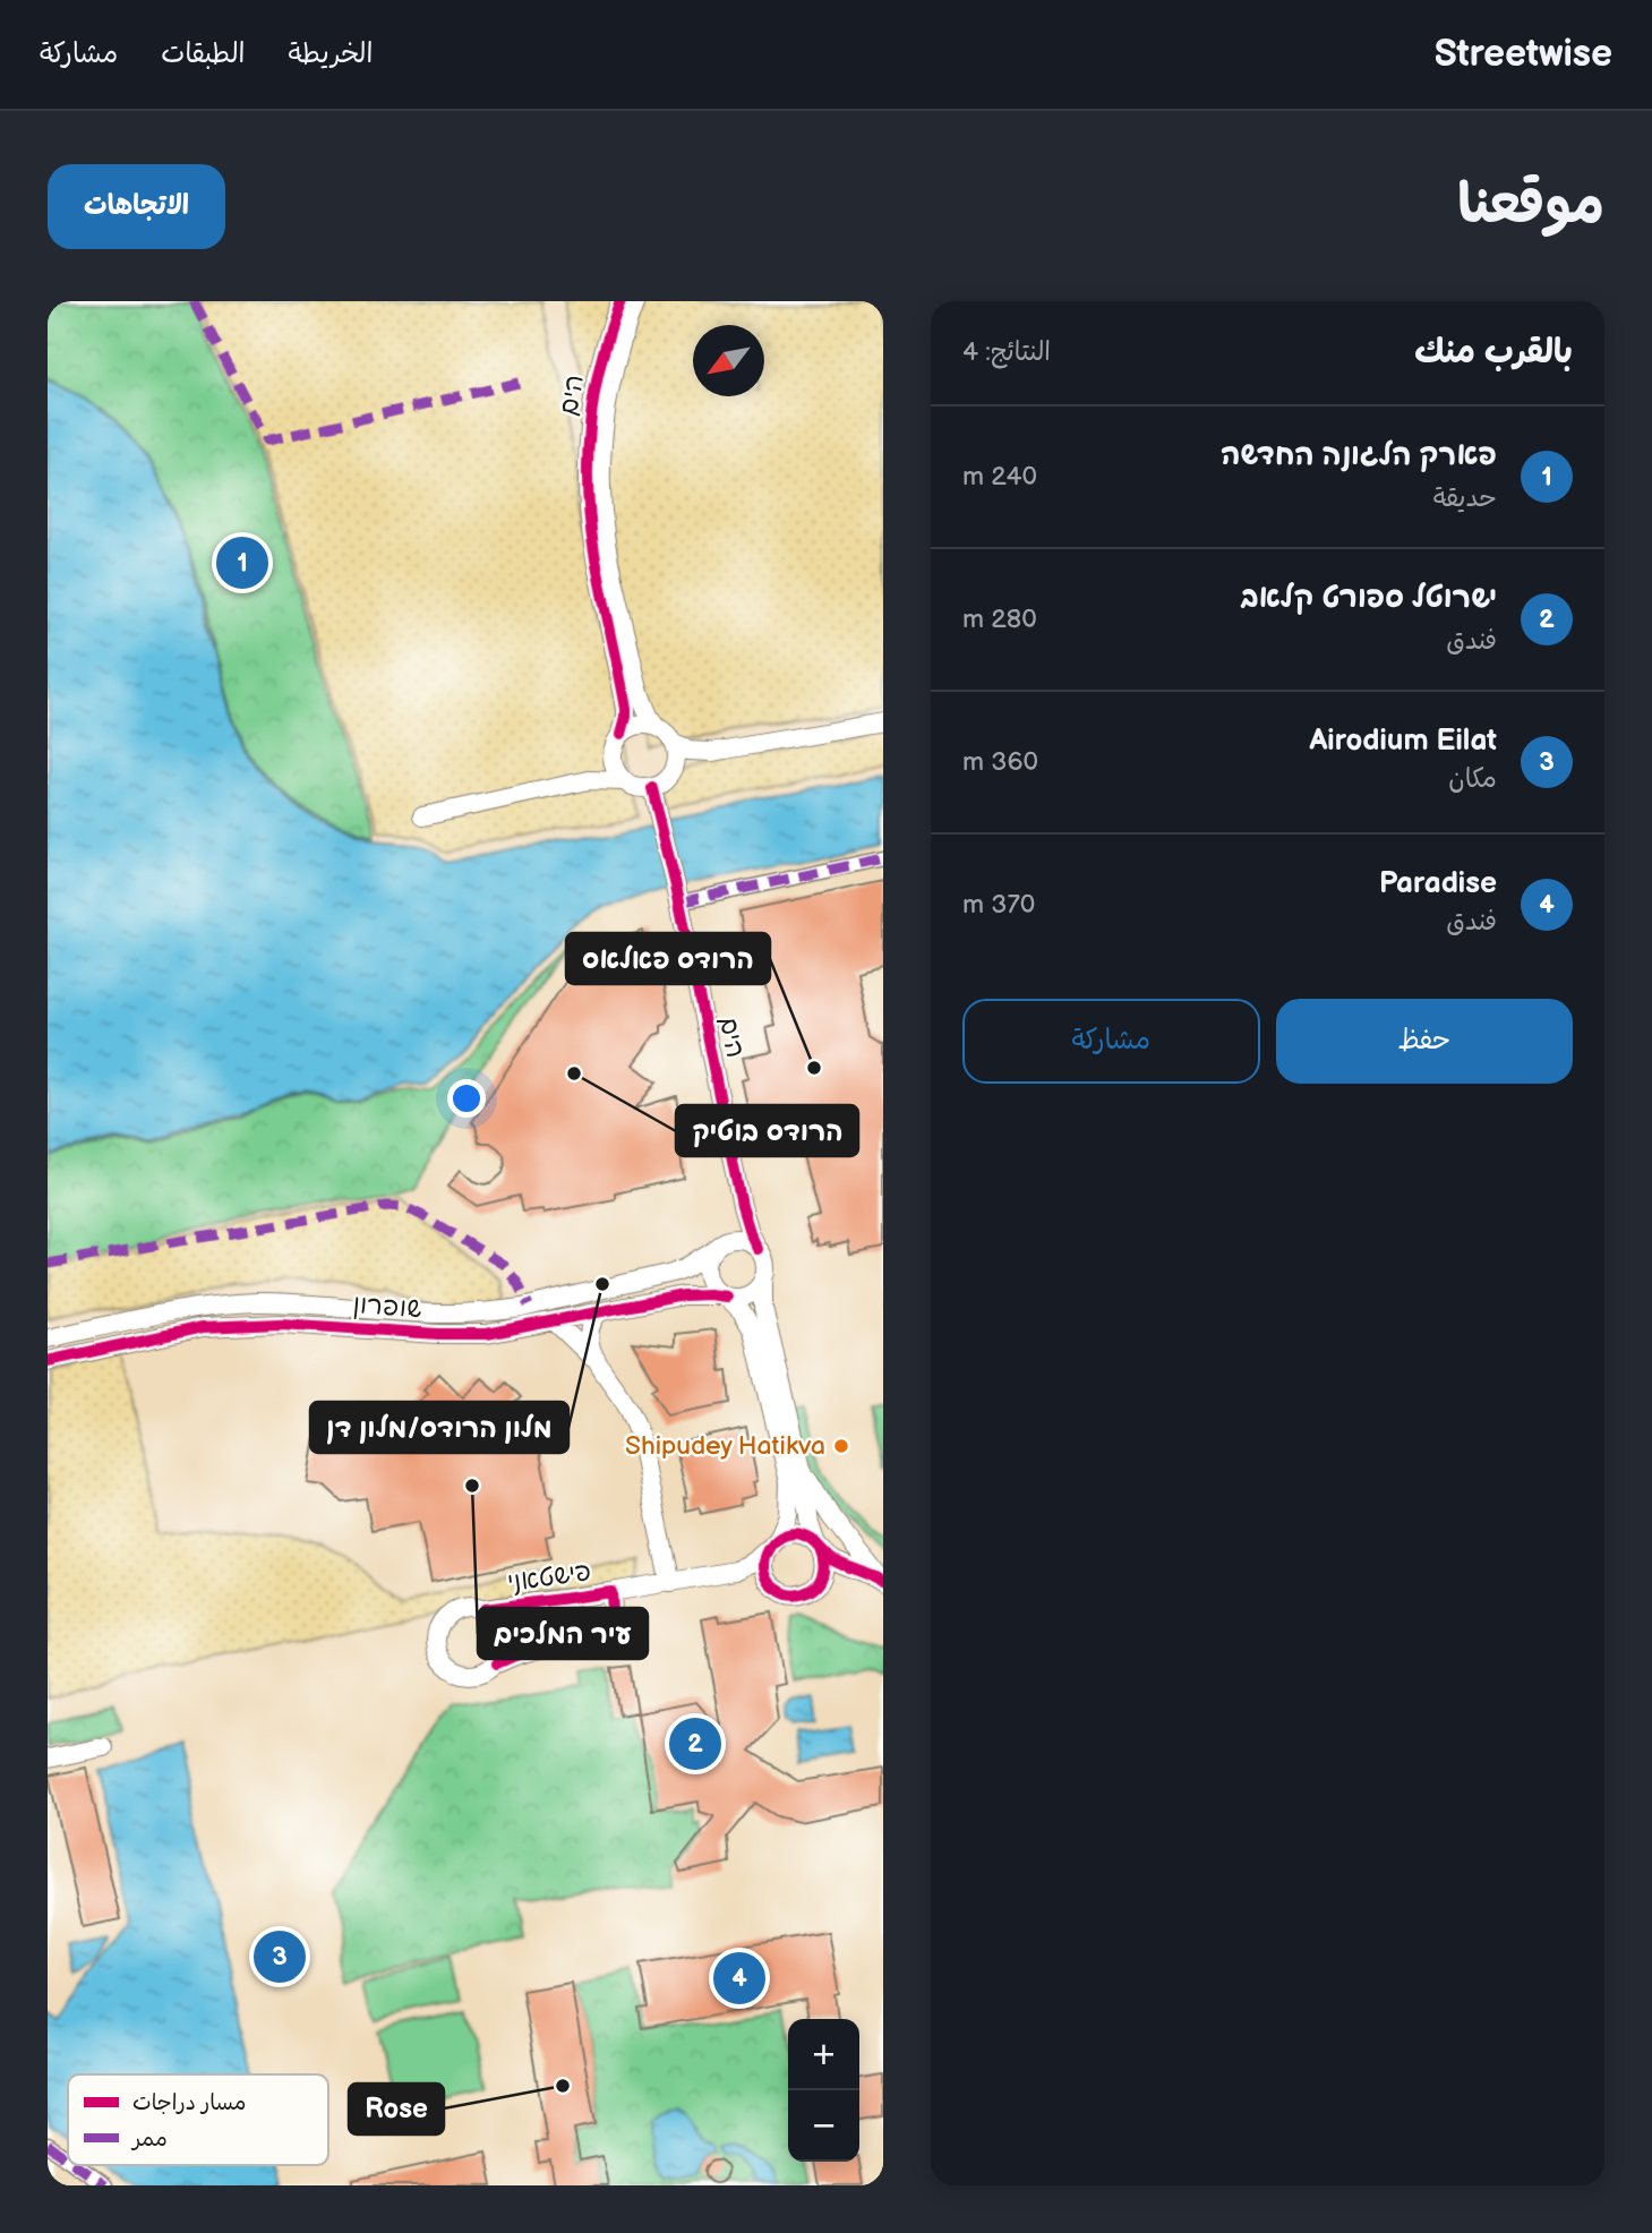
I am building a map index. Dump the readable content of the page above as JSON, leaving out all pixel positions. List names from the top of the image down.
{
  "streets": {
    "street": ["הים", "שופרון", "פישטאני"]
  },
  "crossings": [
    ["הים", "שופרון"]
  ],
  "places": [
    "הרודס פאלאס",
    "הרודס בוטיק",
    "מלון הרודס/מלון דן",
    "Shipudey Hatikva",
    "עיר המלכים",
    "Rose"
  ],
  "legend": ["مسار دراجات", "ممر"],
  "north": "bottom left",
  "page": {
    "header": "Streetwise",
    "nav": ["الخريطة", "الطبقات", "مشاركة"],
    "title": "موقعنا",
    "buttons": [
      "الاتجاهات",
      ["حفظ", "مشاركة"]
    ],
    "heading": ["بالقرب منك", "النتائج: 4"],
    "list": [
      {
        "mark": "1",
        "name": "פארק הלגונה החדשה",
        "note": "حديقة",
        "value": "240 m"
      },
      {
        "mark": "2",
        "name": "ישרוטל ספורט קלאב",
        "note": "فندق",
        "value": "280 m"
      },
      {
        "mark": "3",
        "name": "Airodium Eilat",
        "note": "مكان",
        "value": "360 m"
      },
      {
        "mark": "4",
        "name": "Paradise",
        "note": "فندق",
        "value": "370 m"
      }
    ],
    "pins": [
      "1",
      "2",
      "3",
      "4"
    ],
    "map_buttons": ["+", "−"]
  }
}
